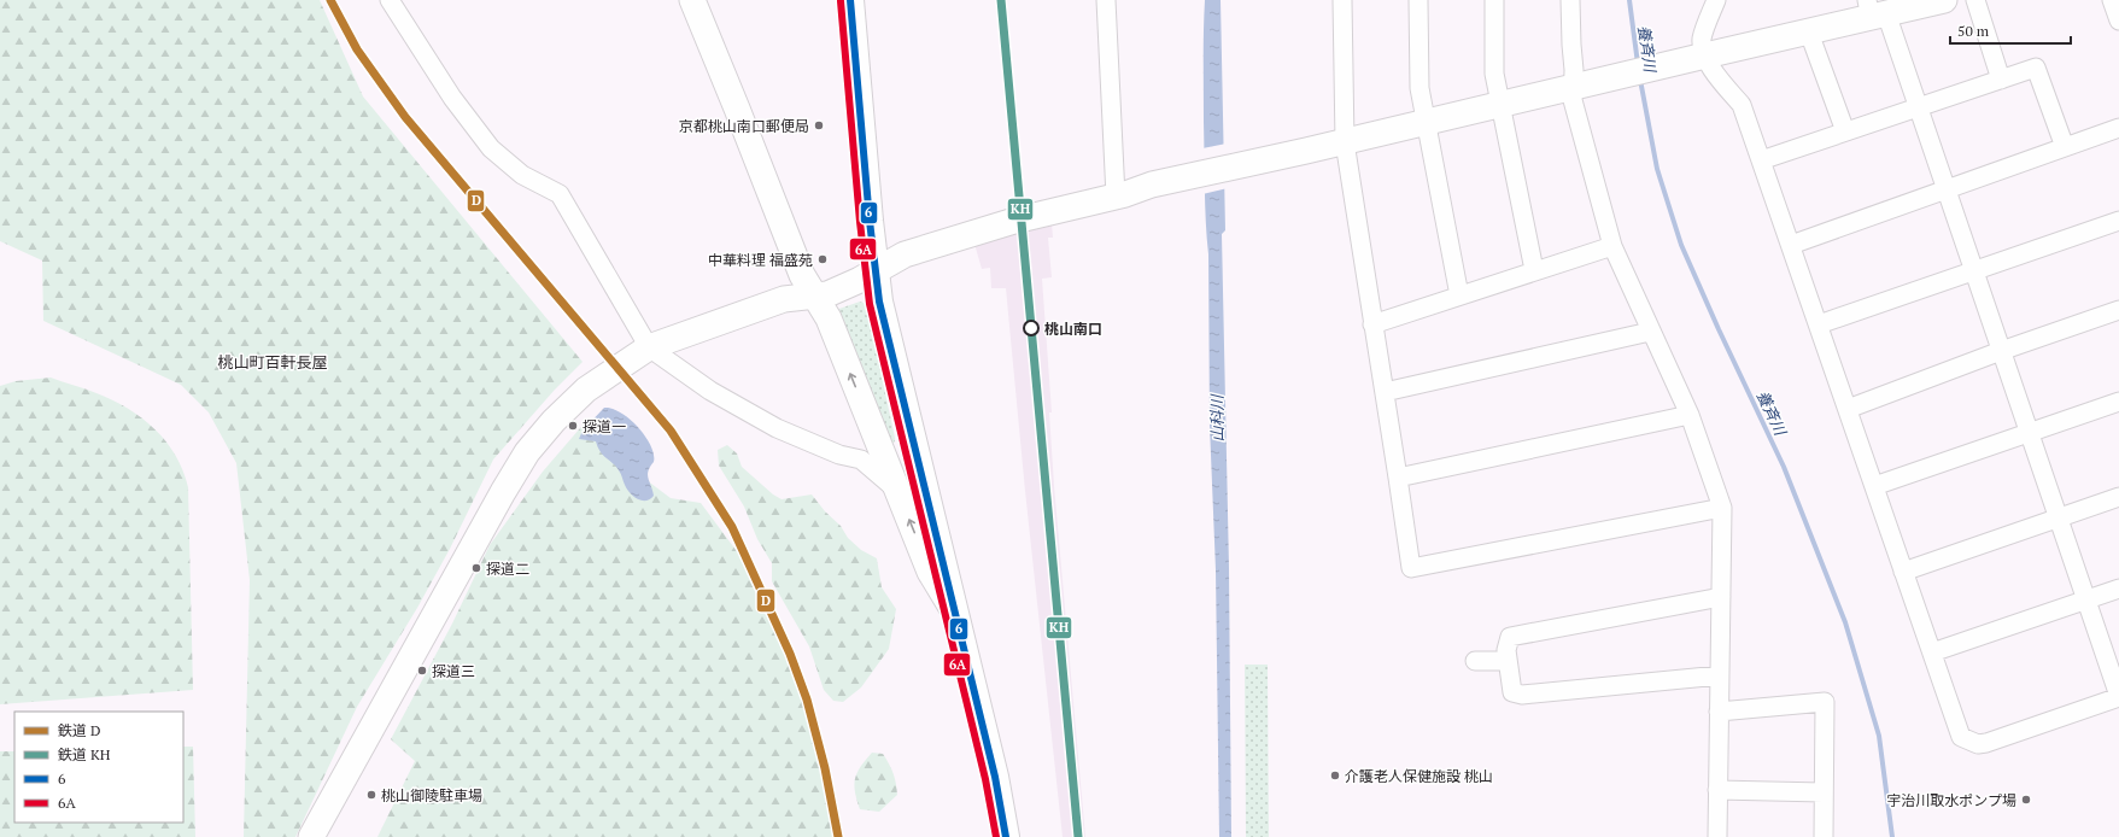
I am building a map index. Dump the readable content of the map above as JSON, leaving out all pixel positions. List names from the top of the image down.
{
  "districts": ["桃山町百軒長屋"],
  "water": ["養斉川", "山科川"],
  "places": [
    "京都桃山南口郵便局",
    "中華料理 福盛苑",
    "桃山南口",
    "探道一",
    "探道二",
    "探道三",
    "介護老人保健施設 桃山",
    "桃山御陵駐車場",
    "宇治川取水ポンプ場"
  ],
  "lines": [
    "rail line D",
    "rail line KH",
    "transit line 6",
    "transit line 6A"
  ],
  "legend": [
    "鉄道 D",
    "鉄道 KH",
    "6",
    "6A"
  ],
  "scale_bar": "50 m"
}
